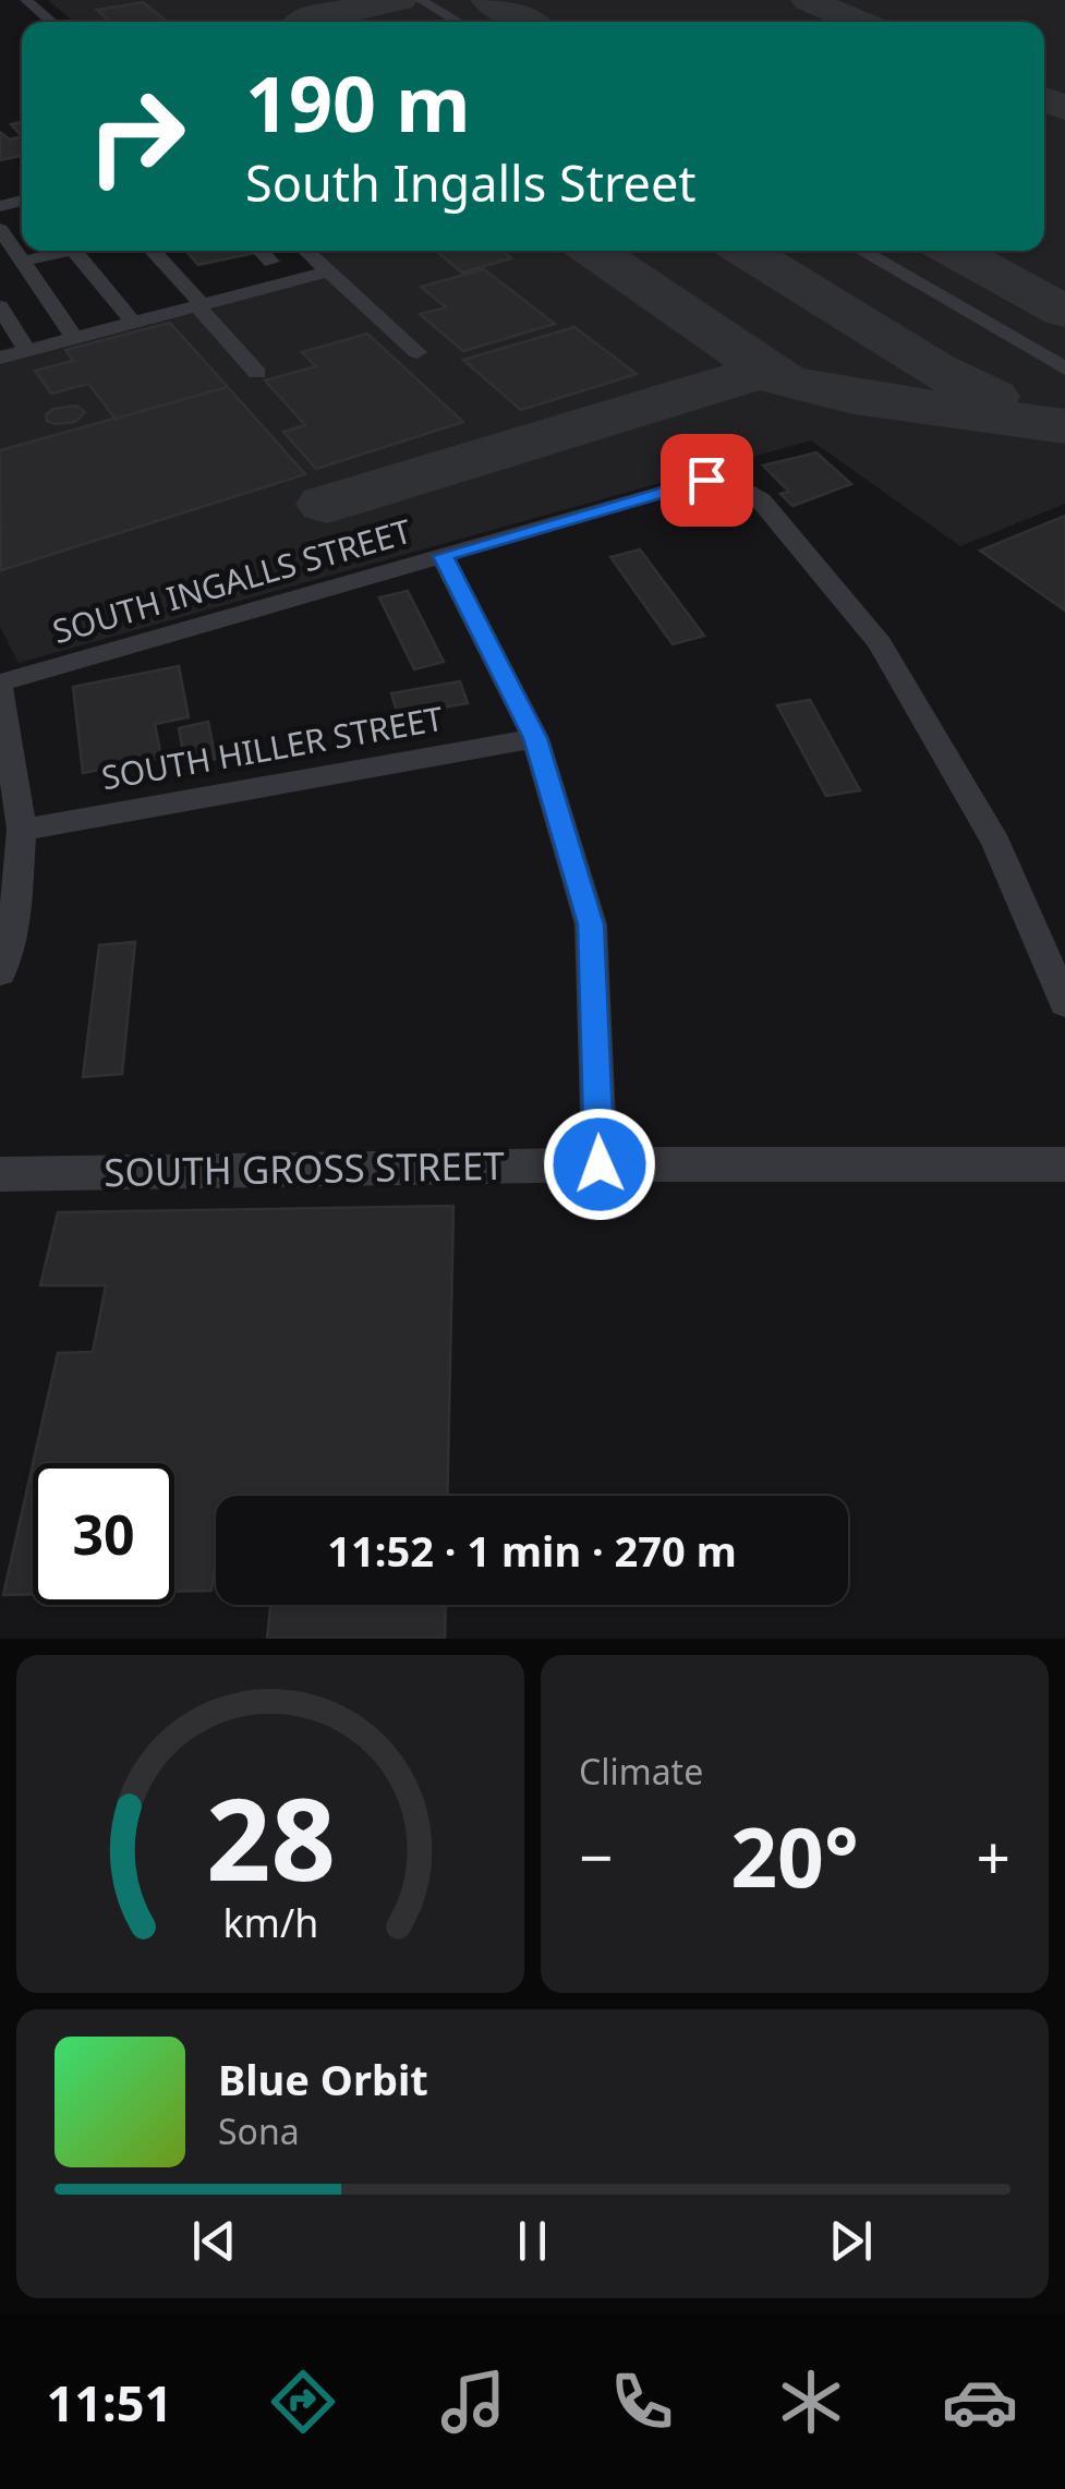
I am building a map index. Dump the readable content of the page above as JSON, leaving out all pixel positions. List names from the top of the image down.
{
  "streets": {
    "street": ["SOUTH INGALLS STREET", "SOUTH HILLER STREET", "SOUTH GROSS STREET"]
  },
  "page": {
    "turn": ["190 m", "South Ingalls Street"],
    "limit": "30",
    "trip": "11:52 · 1 min · 270 m",
    "tile": "Climate",
    "heat": ["−", "20°", "+"],
    "song": ["Blue Orbit", "Sona"],
    "tabs": "11:51",
    "gauge": ["28", "km/h"]
  }
}
